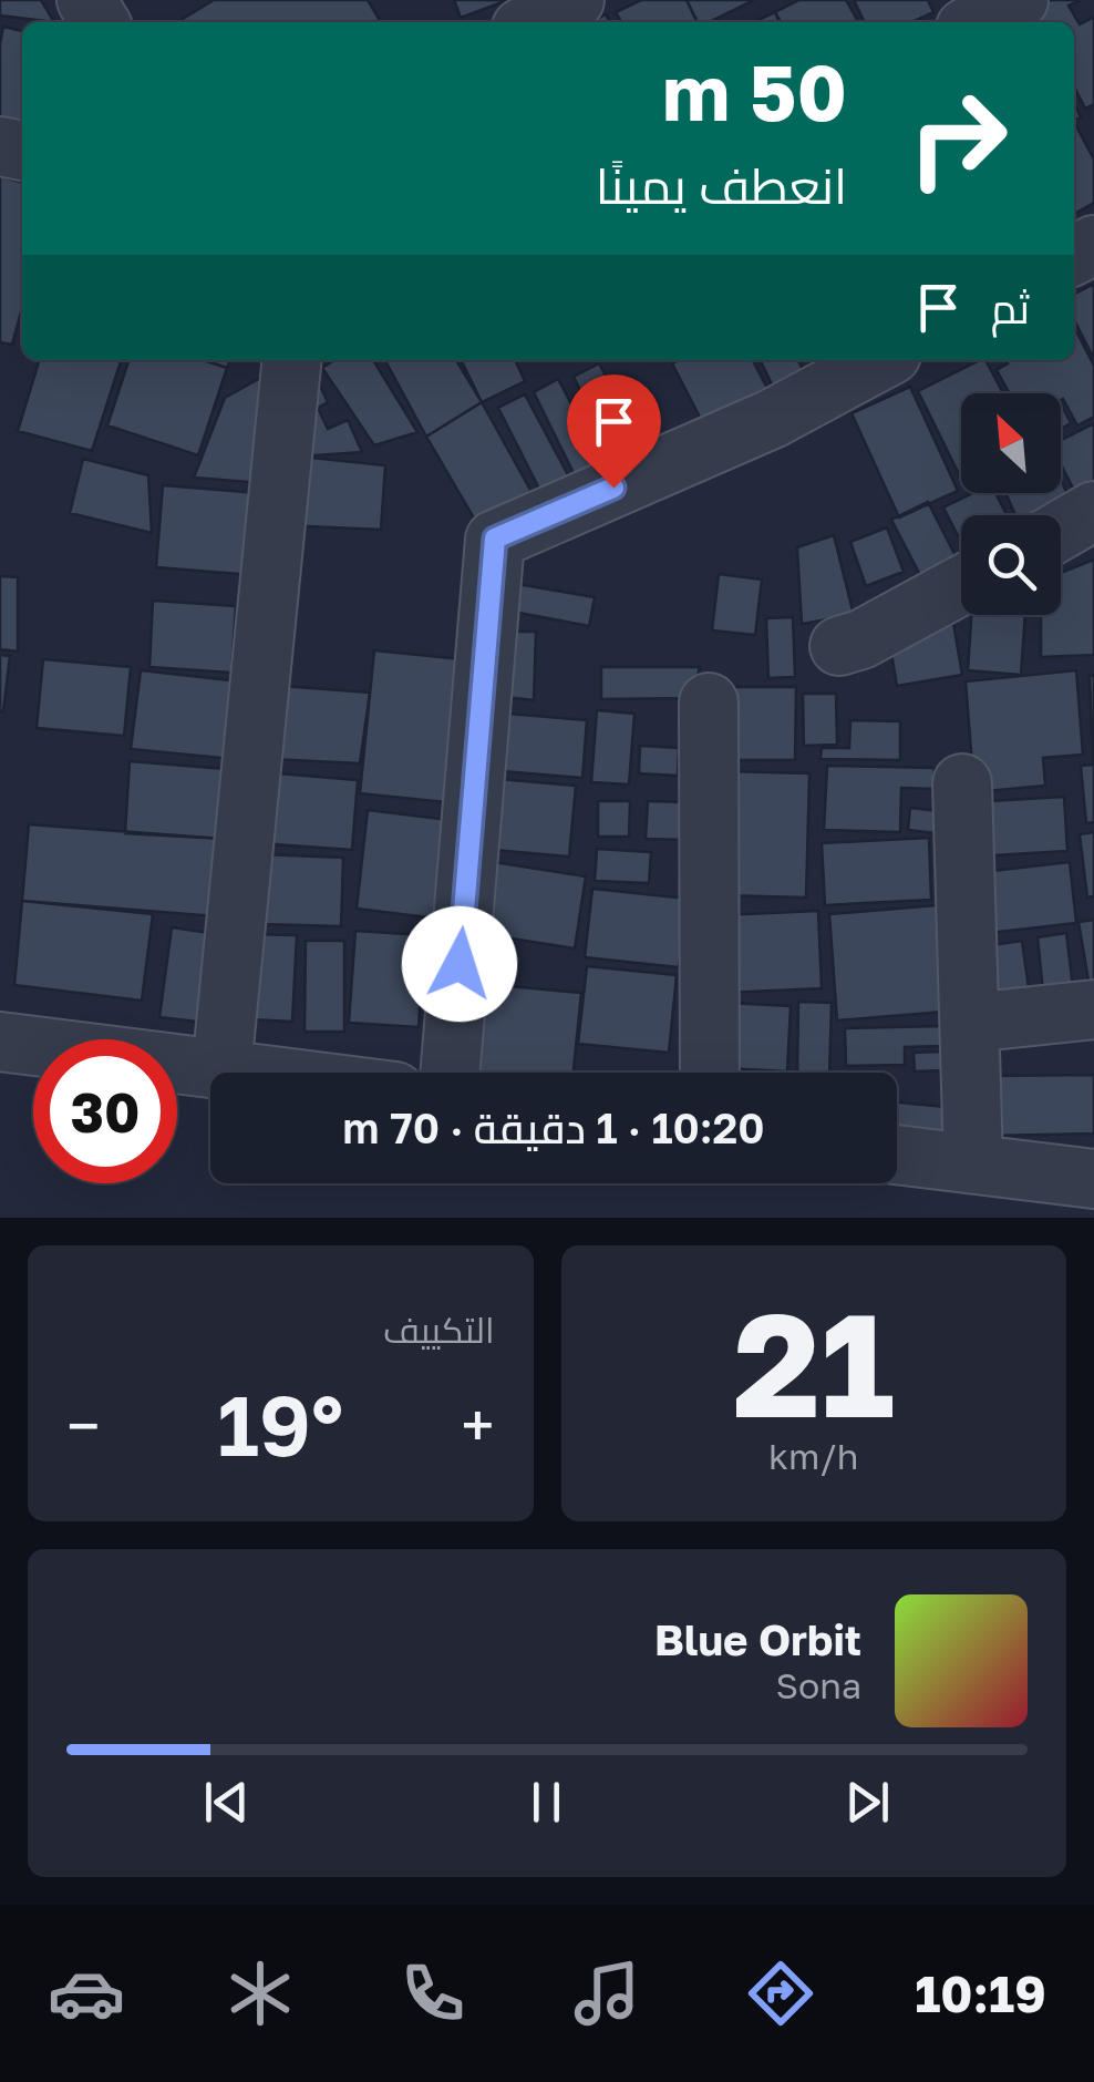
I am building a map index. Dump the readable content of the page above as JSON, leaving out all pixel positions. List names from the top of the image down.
{
  "north": "top left",
  "page": {
    "turn": ["50 m", "انعطف يمينًا"],
    "then": "ثم",
    "limit": "30",
    "trip": "10:20 · 1 دقيقة · 70 m",
    "tile": [
      ["21", "km/h"],
      "التكييف"
    ],
    "heat": ["−", "19°", "+"],
    "song": ["Blue Orbit", "Sona"],
    "tabs": "10:19"
  }
}
